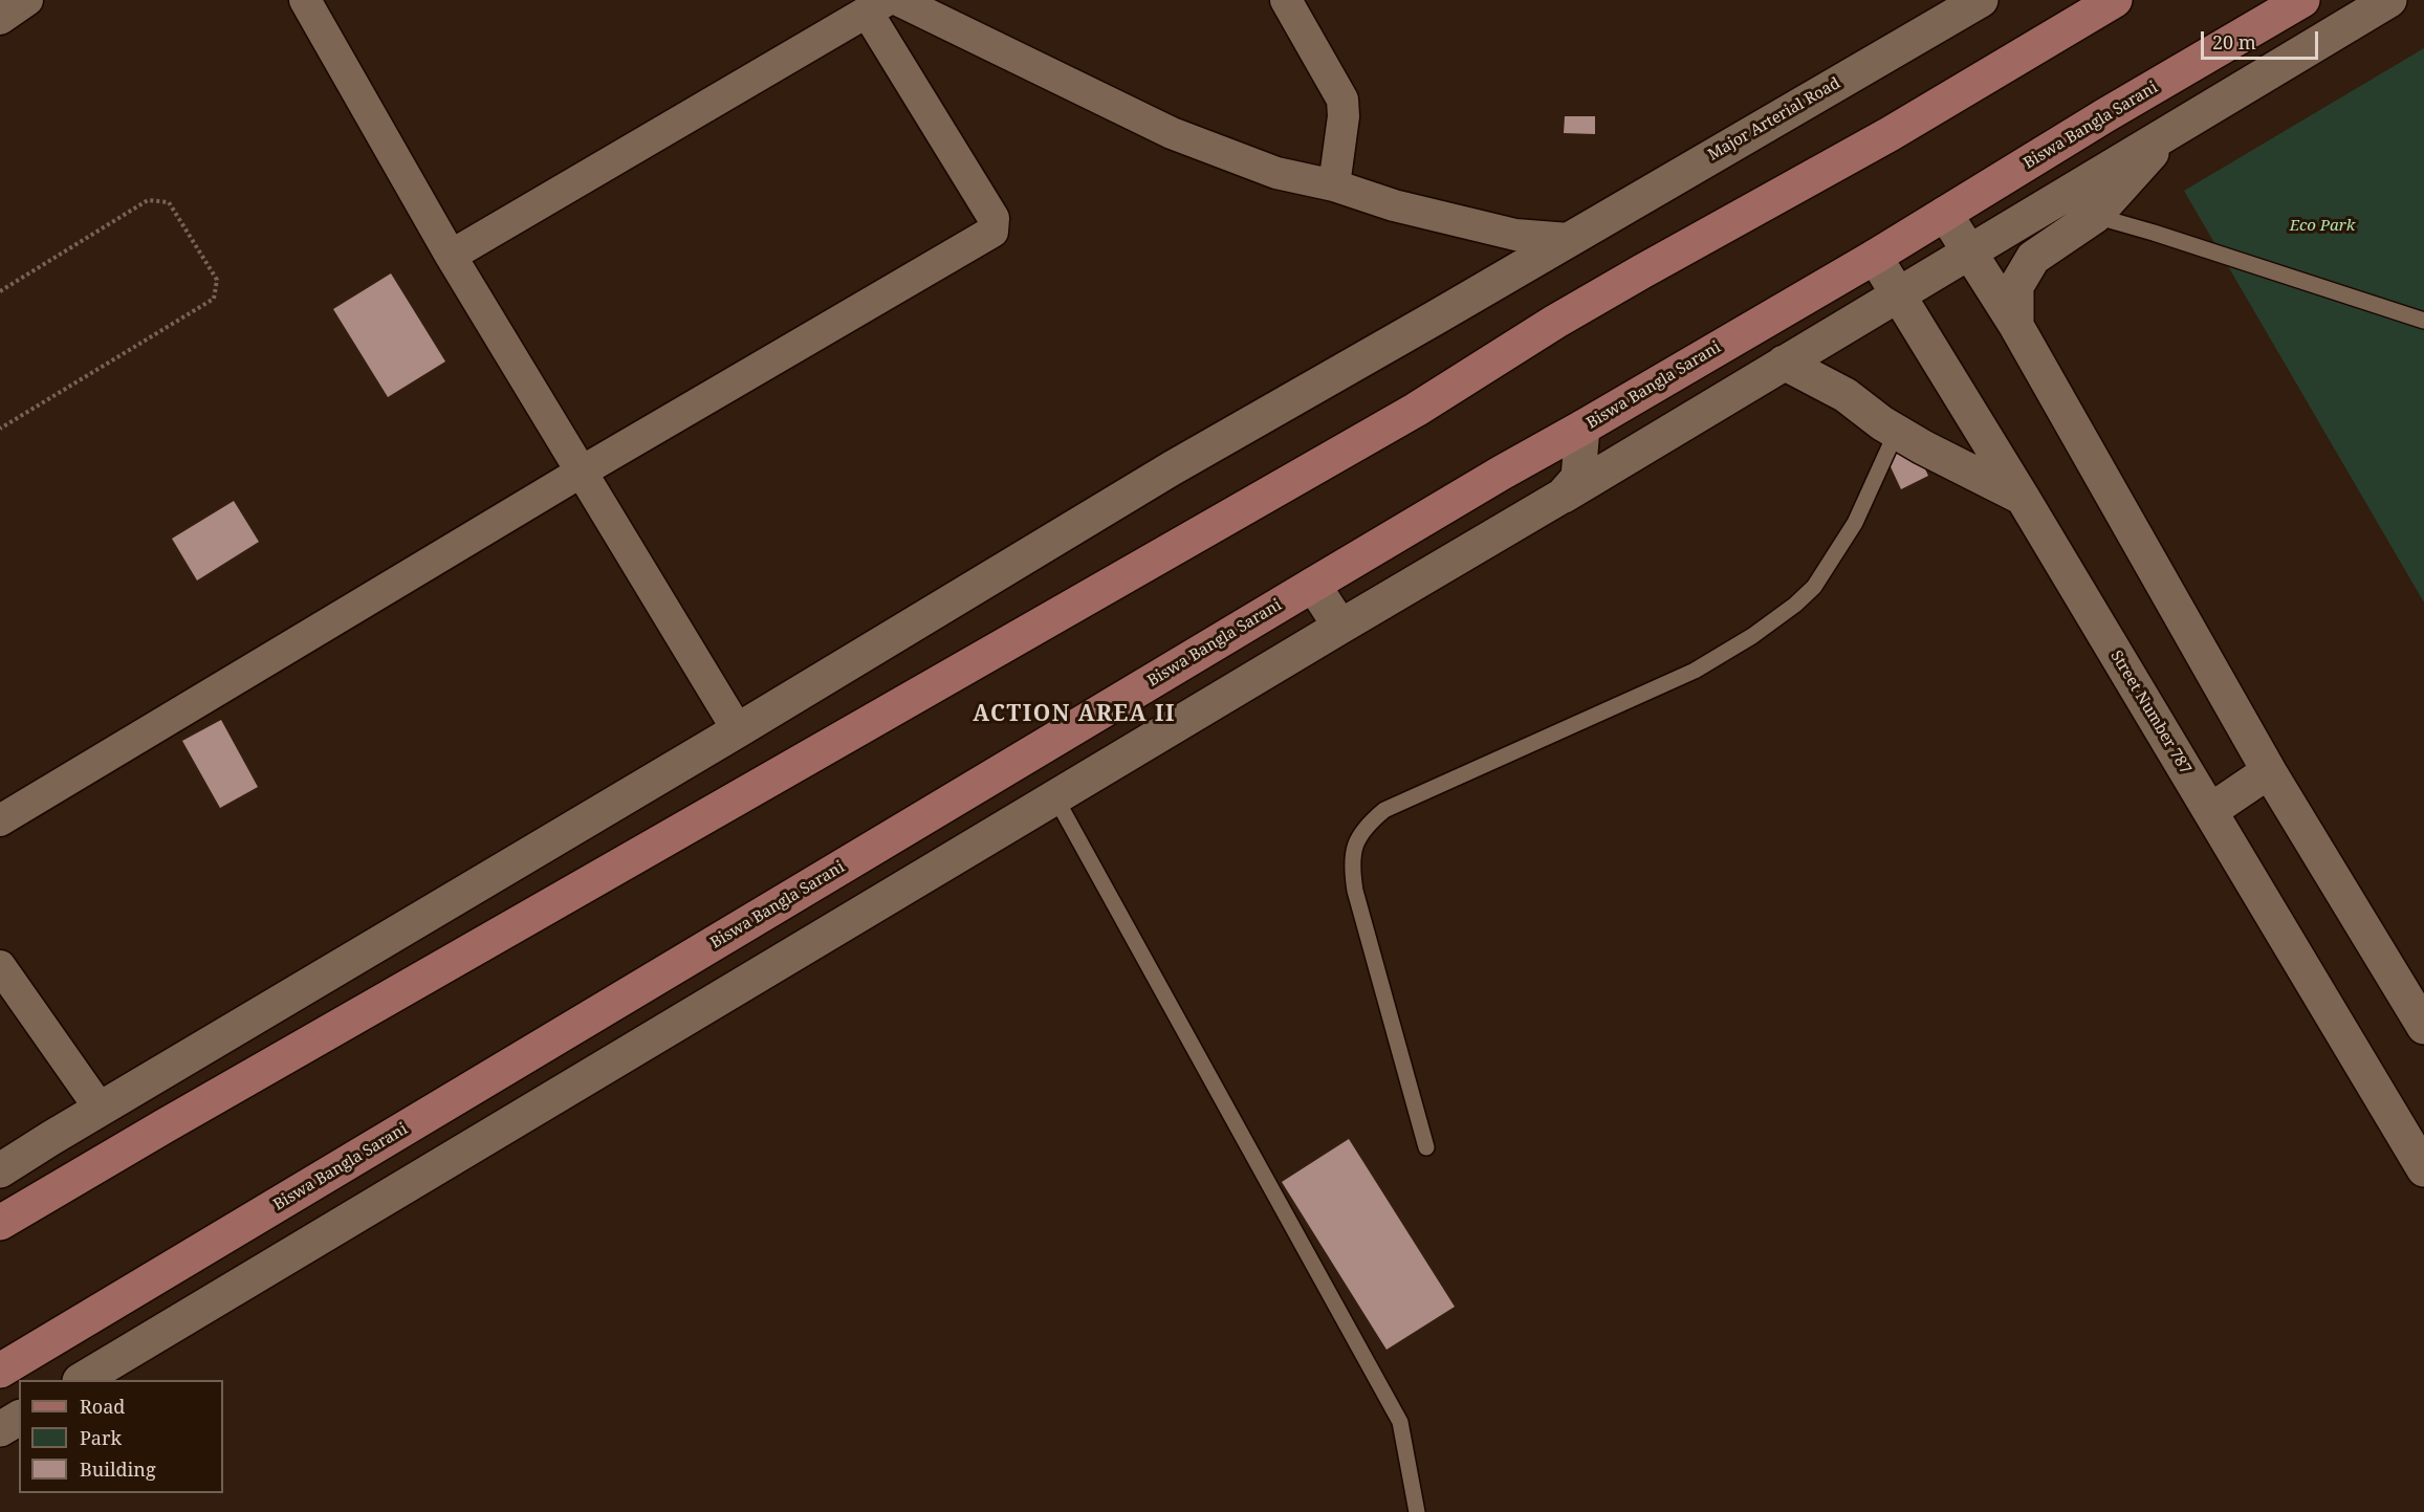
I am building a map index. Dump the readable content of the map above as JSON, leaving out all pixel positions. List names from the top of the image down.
{
  "streets": {
    "main road": ["Biswa Bangla Sarani"],
    "street": ["Major Arterial Road", "Street Number 787"]
  },
  "crossings": [
    ["Biswa Bangla Sarani", "Street Number 787"]
  ],
  "districts": ["ACTION AREA II"],
  "parks": ["Eco Park"],
  "legend": ["Road", "Park", "Building"],
  "scale_bar": "20 m"
}
